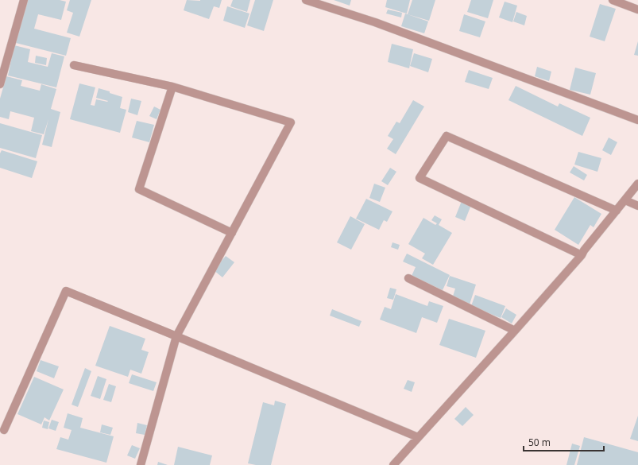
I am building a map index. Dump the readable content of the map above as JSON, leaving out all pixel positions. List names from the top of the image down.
{
  "scale_bar": "50 m"
}
